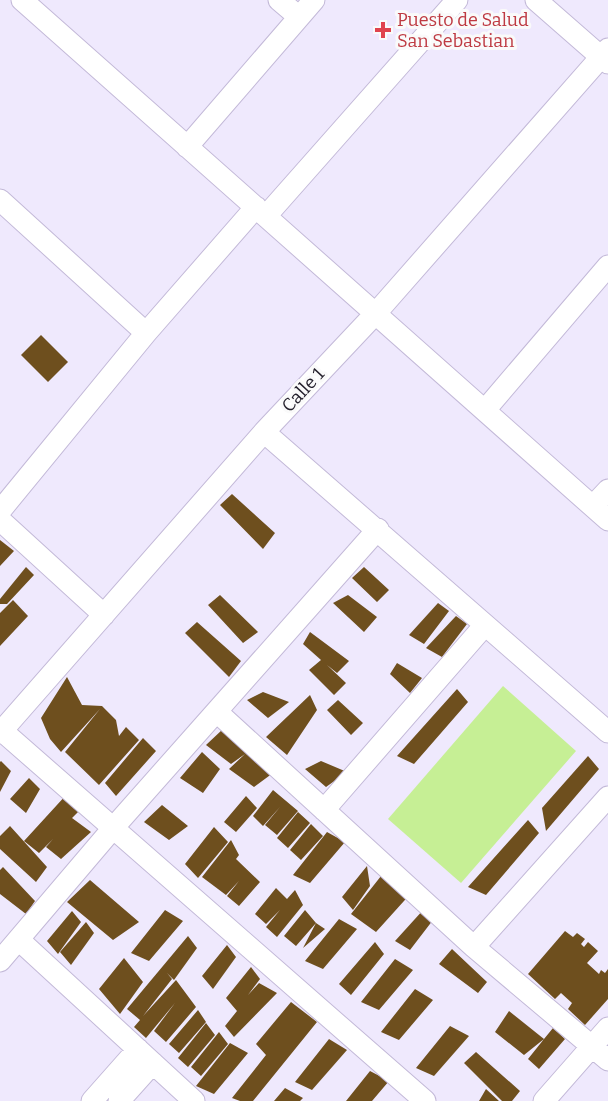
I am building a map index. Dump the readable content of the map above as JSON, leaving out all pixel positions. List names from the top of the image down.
{
  "streets": {
    "street": ["Calle 1"]
  },
  "places": {
    "health": ["Puesto de Salud San Sebastian"]
  }
}
